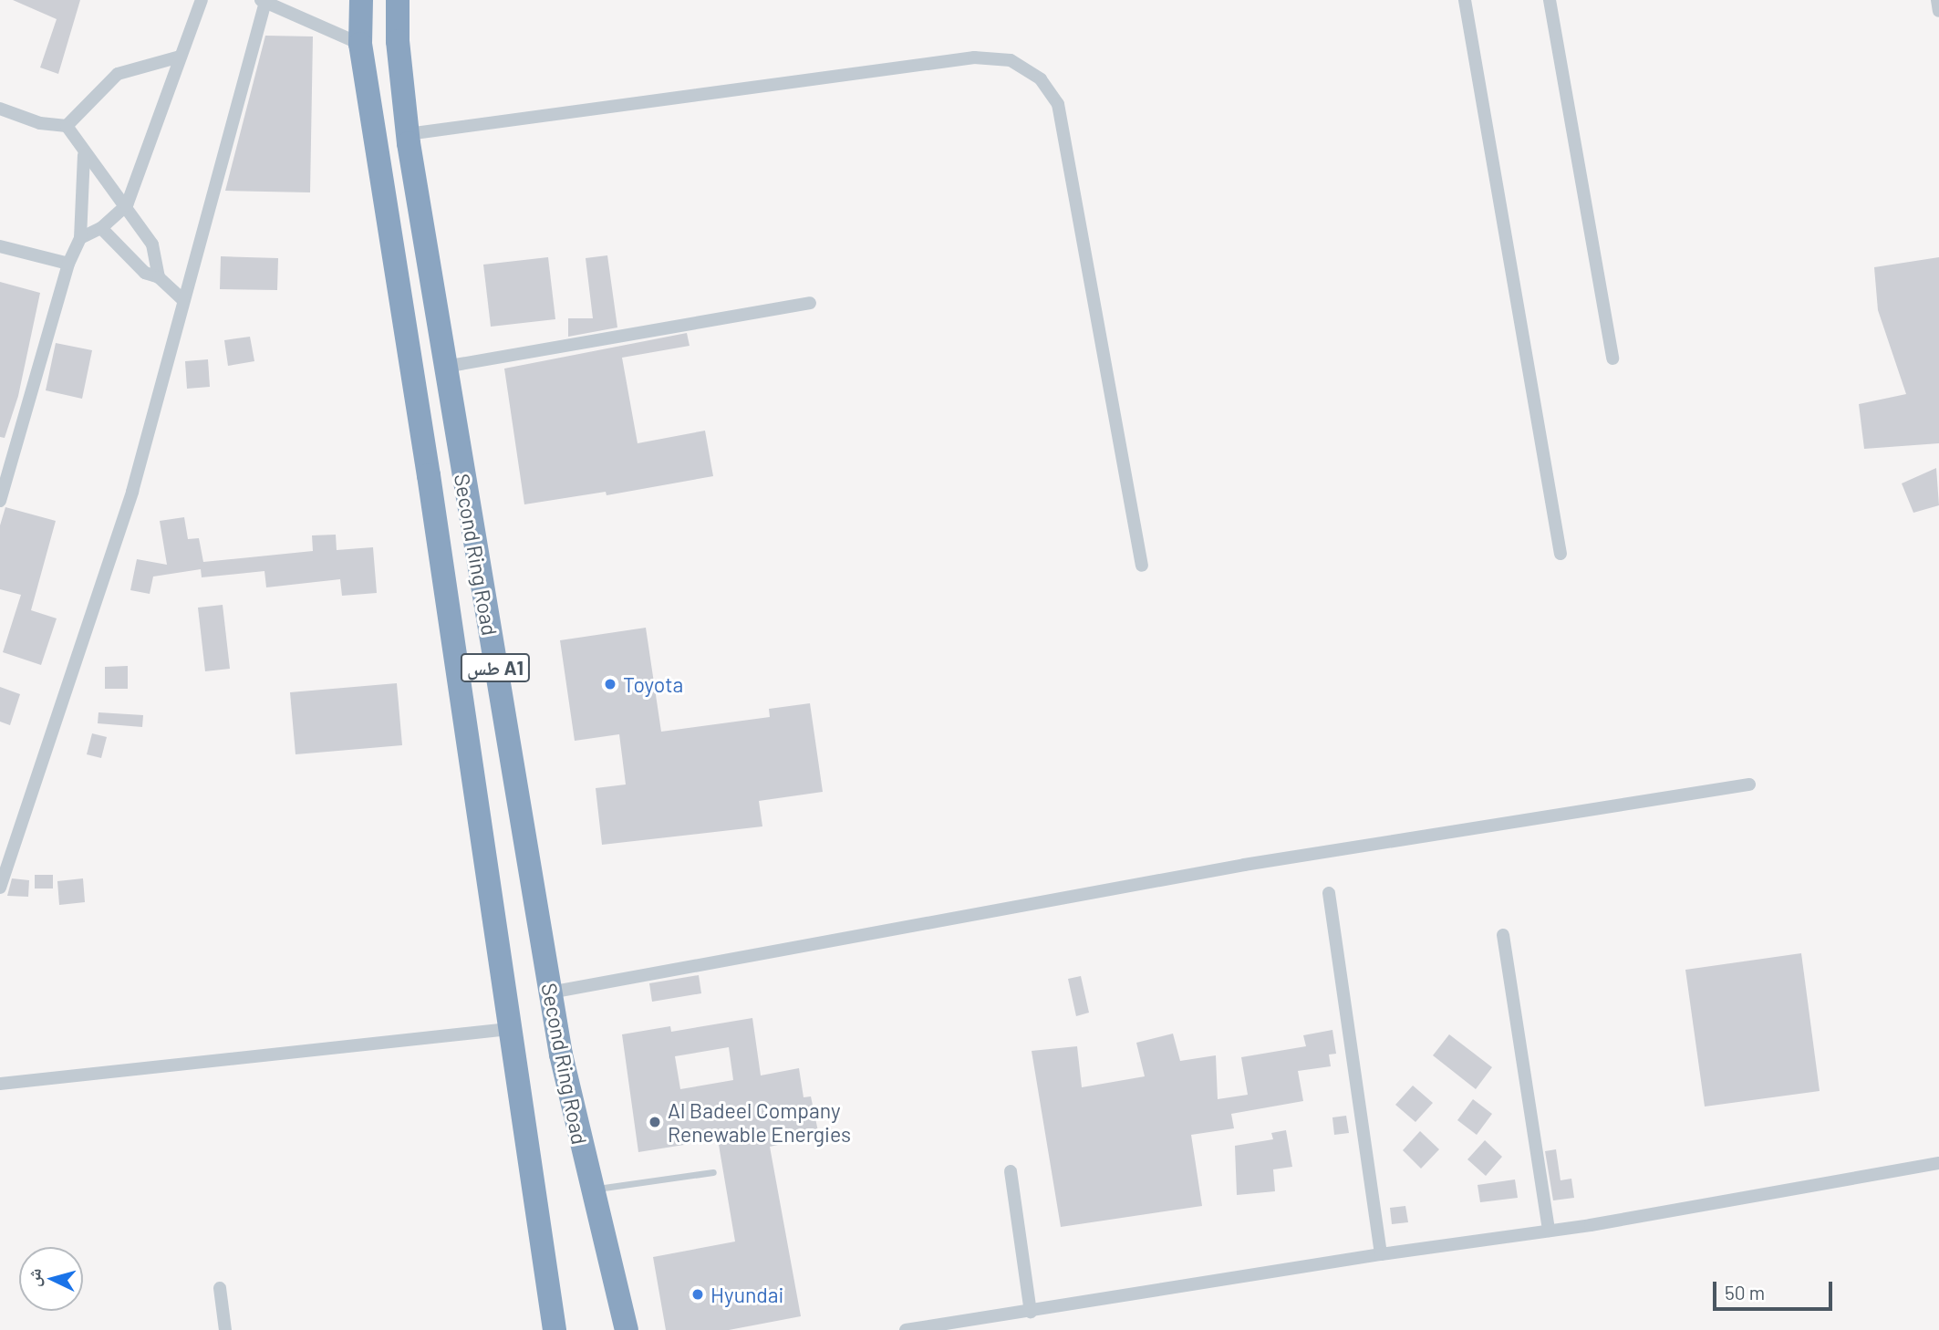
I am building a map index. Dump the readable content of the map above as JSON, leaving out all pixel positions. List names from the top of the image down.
{
  "streets": {
    "highway": ["Second Ring Road", "طس A1"]
  },
  "places": ["Toyota", "Al Badeel Company Renewable Energies", "Hyundai"],
  "scale_bar": "50 m",
  "north": "left"
}
